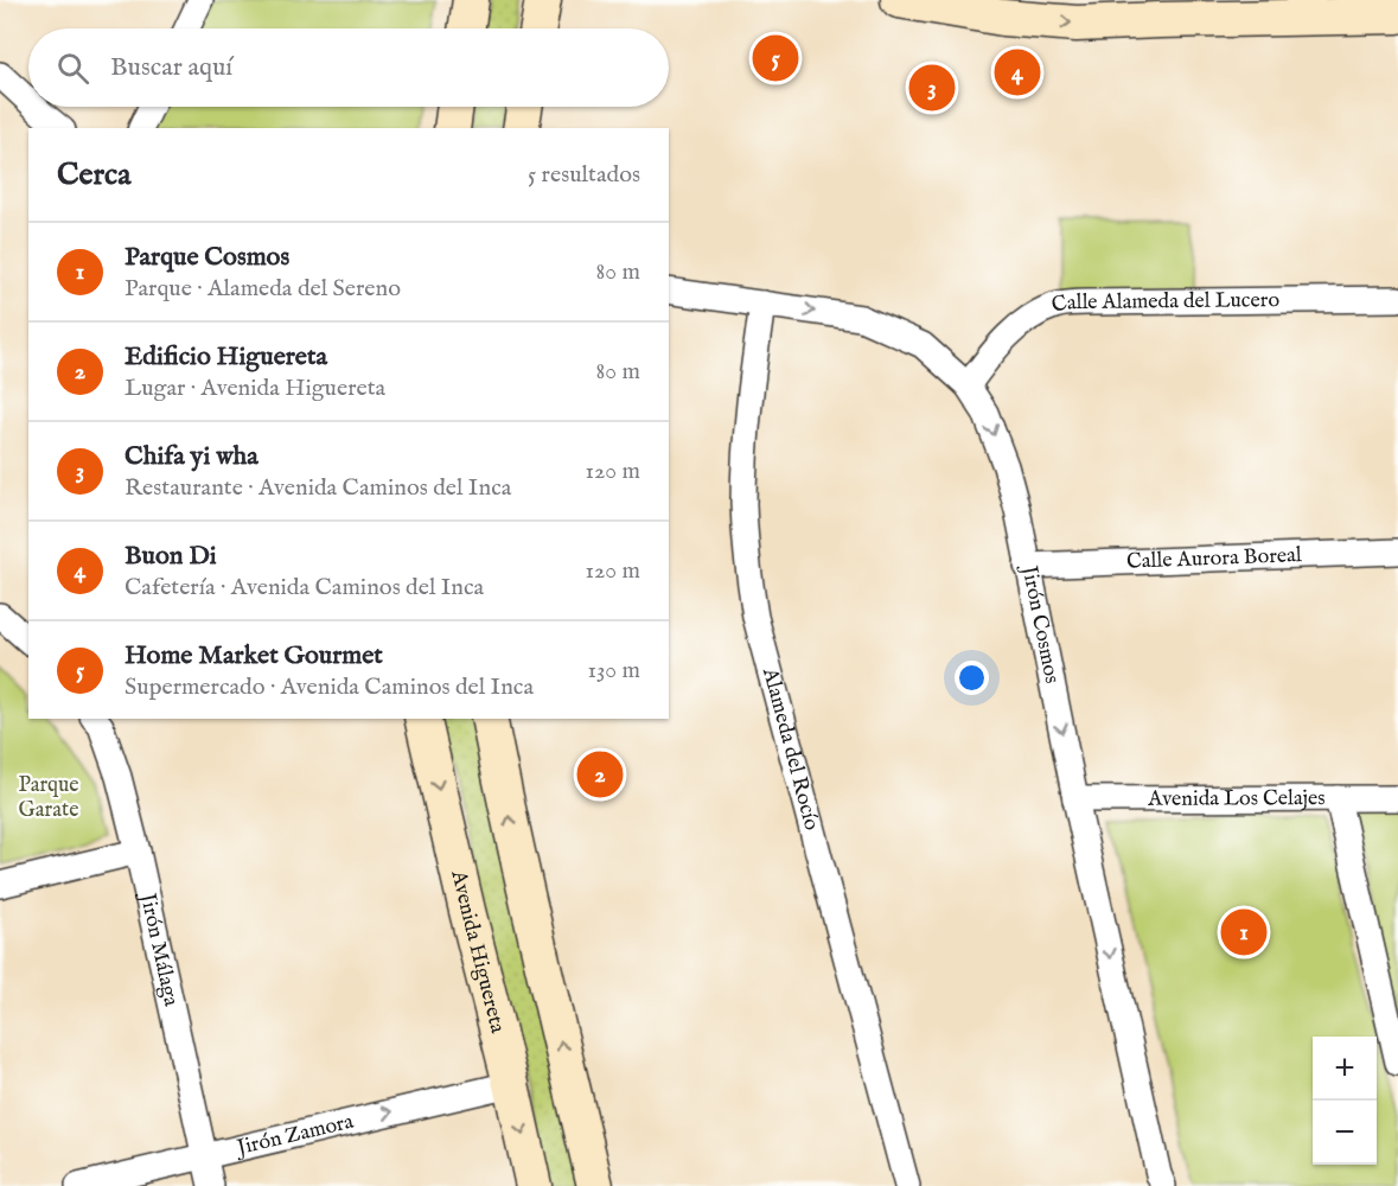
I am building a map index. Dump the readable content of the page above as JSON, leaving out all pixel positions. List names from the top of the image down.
{
  "streets": {
    "main road": ["Avenida Higuereta"],
    "street": [
      "Calle Alameda del Lucero",
      "Calle Aurora Boreal",
      "Jirón Cosmos",
      "Alameda del Rocío",
      "Avenida Los Celajes",
      "Jirón Málaga",
      "Jirón Zamora"
    ]
  },
  "crossings": [
    ["Calle Alameda del Lucero", "Jirón Cosmos"],
    ["Calle Aurora Boreal", "Jirón Cosmos"],
    ["Jirón Cosmos", "Alameda del Rocío"],
    ["Jirón Cosmos", "Avenida Los Celajes"],
    ["Jirón Málaga", "Jirón Zamora"],
    ["Avenida Higuereta", "Jirón Zamora"]
  ],
  "one_way": ["Jirón Cosmos", "Jirón Zamora"],
  "parks": ["Parque Garate"],
  "page": {
    "search": "Buscar aquí",
    "pins": [
      "5",
      "4",
      "3",
      "2",
      "1"
    ],
    "heading": ["Cerca", "5 resultados"],
    "list": [
      {
        "mark": "1",
        "name": "Parque Cosmos",
        "note": "Parque · Alameda del Sereno",
        "value": "80 m"
      },
      {
        "mark": "2",
        "name": "Edificio Higuereta",
        "note": "Lugar · Avenida Higuereta",
        "value": "80 m"
      },
      {
        "mark": "3",
        "name": "Chifa yi wha",
        "note": "Restaurante · Avenida Caminos del Inca",
        "value": "120 m"
      },
      {
        "mark": "4",
        "name": "Buon Di",
        "note": "Cafetería · Avenida Caminos del Inca",
        "value": "120 m"
      },
      {
        "mark": "5",
        "name": "Home Market Gourmet",
        "note": "Supermercado · Avenida Caminos del Inca",
        "value": "130 m"
      }
    ],
    "map_buttons": ["+", "−"]
  }
}
